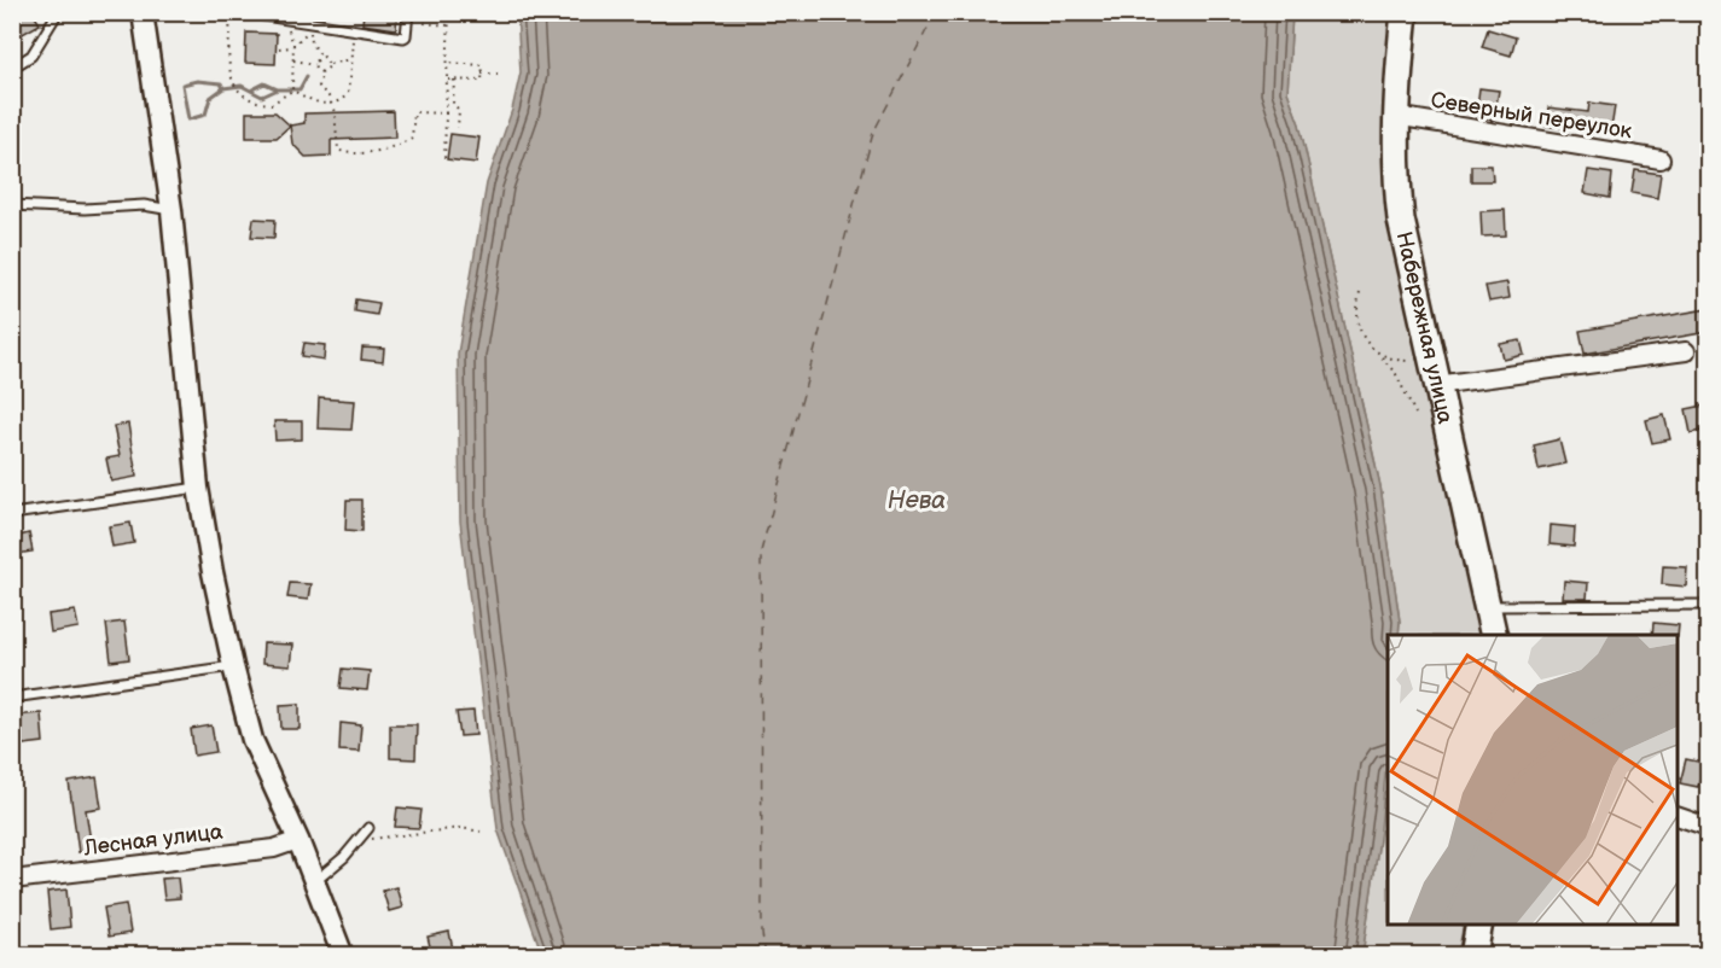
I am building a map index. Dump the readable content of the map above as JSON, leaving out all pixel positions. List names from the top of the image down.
{
  "streets": {
    "main road": ["Набережная улица"],
    "street": ["Северный переулок", "Лесная улица"]
  },
  "crossings": [
    ["Северный переулок", "Набережная улица"]
  ],
  "water": ["Нева"]
}
